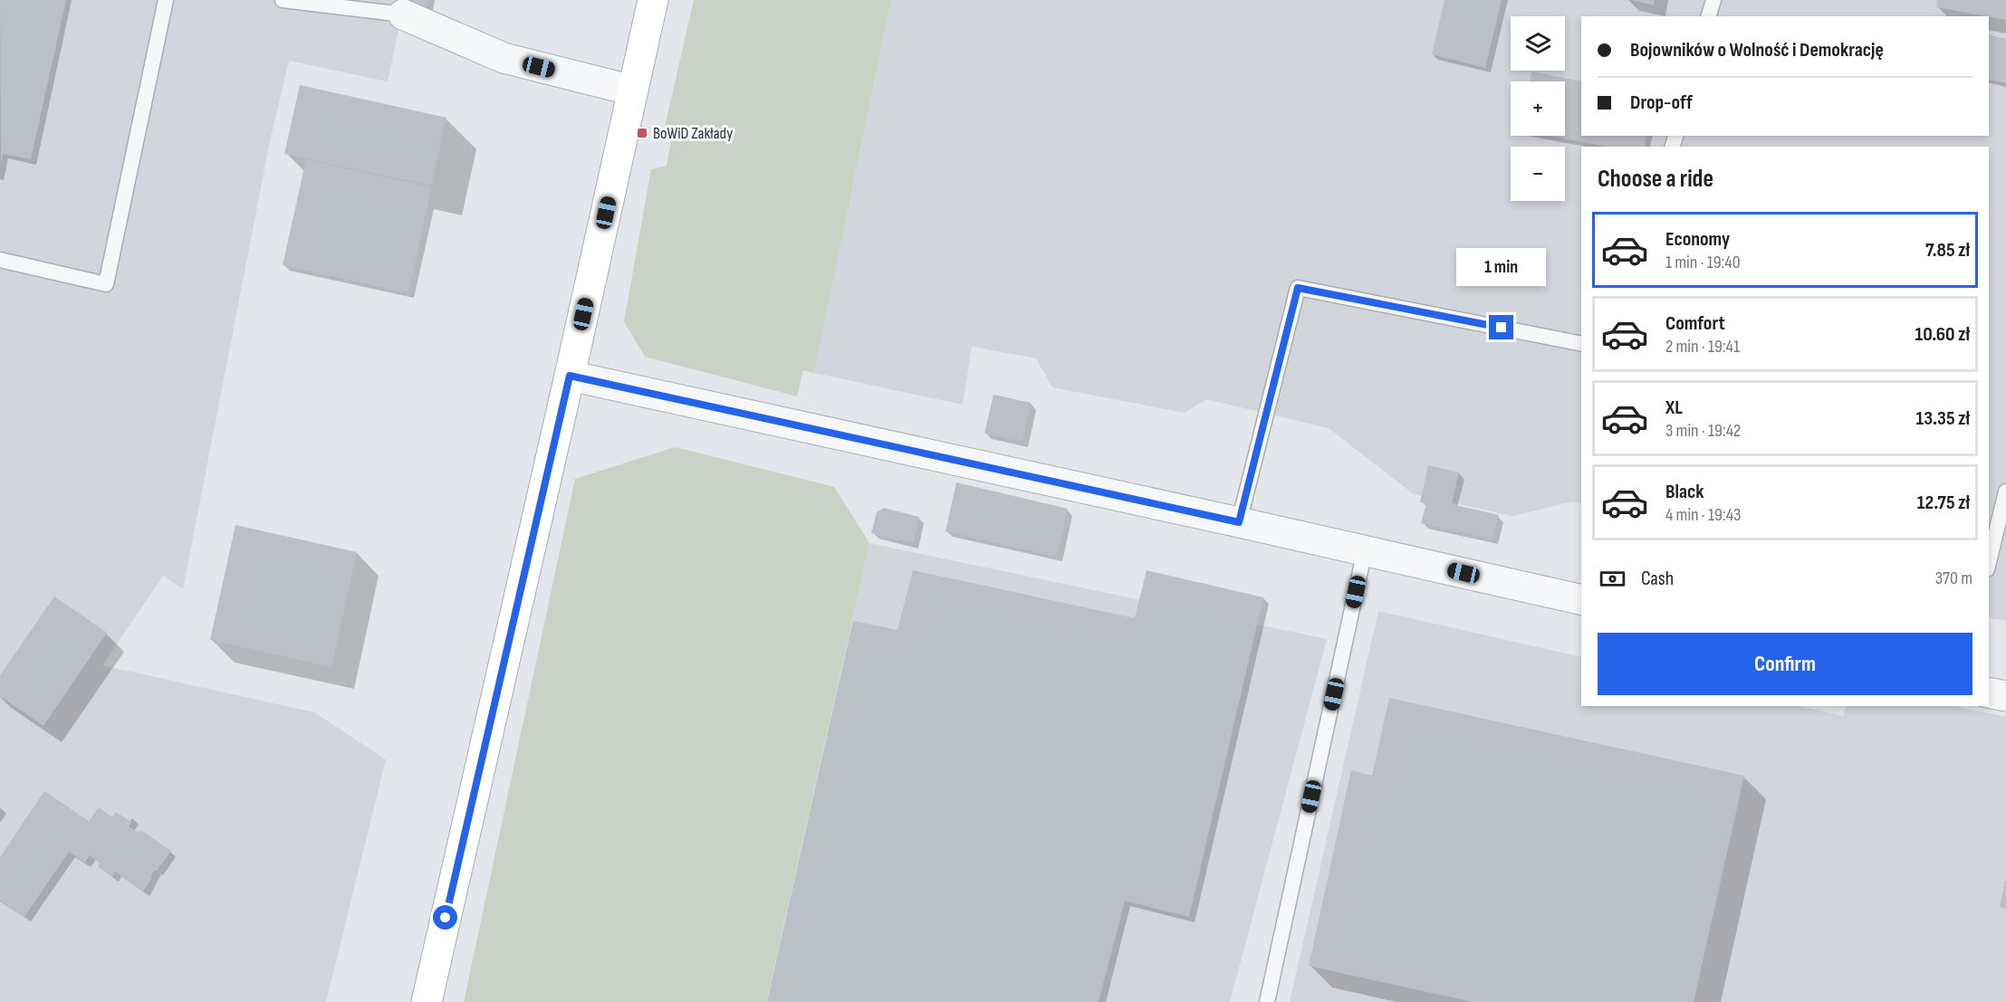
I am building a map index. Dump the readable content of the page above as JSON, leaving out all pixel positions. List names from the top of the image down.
{
  "places": {
    "transit": ["BoWiD Zakłady"]
  },
  "page": {
    "map_buttons": ["+", "−"],
    "banner": ["Bojowników o Wolność i Demokrację", "Drop-off"],
    "heading": "Choose a ride",
    "list": [
      {
        "name": "Economy",
        "note": "1 min · 19:40",
        "value": "7.85 zł"
      },
      {
        "name": "Comfort",
        "note": "2 min · 19:41",
        "value": "10.60 zł"
      },
      {
        "name": "XL",
        "note": "3 min · 19:42",
        "value": "13.35 zł"
      },
      {
        "name": "Black",
        "note": "4 min · 19:43",
        "value": "12.75 zł"
      }
    ],
    "bubble": "1 min",
    "pay": ["Cash", "370 m"],
    "buttons": "Confirm"
  }
}
